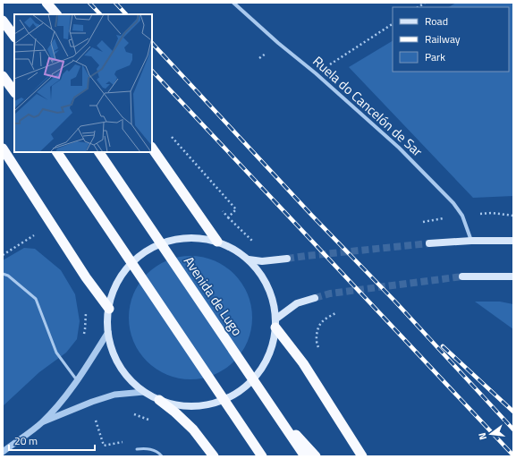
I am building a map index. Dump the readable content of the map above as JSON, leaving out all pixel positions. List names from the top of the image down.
{
  "streets": {
    "highway": ["Avenida de Lugo"],
    "street": ["Ruela do Cancelón de Sar"]
  },
  "legend": ["Road", "Railway", "Park"],
  "scale_bar": "20 m",
  "north": "left"
}
